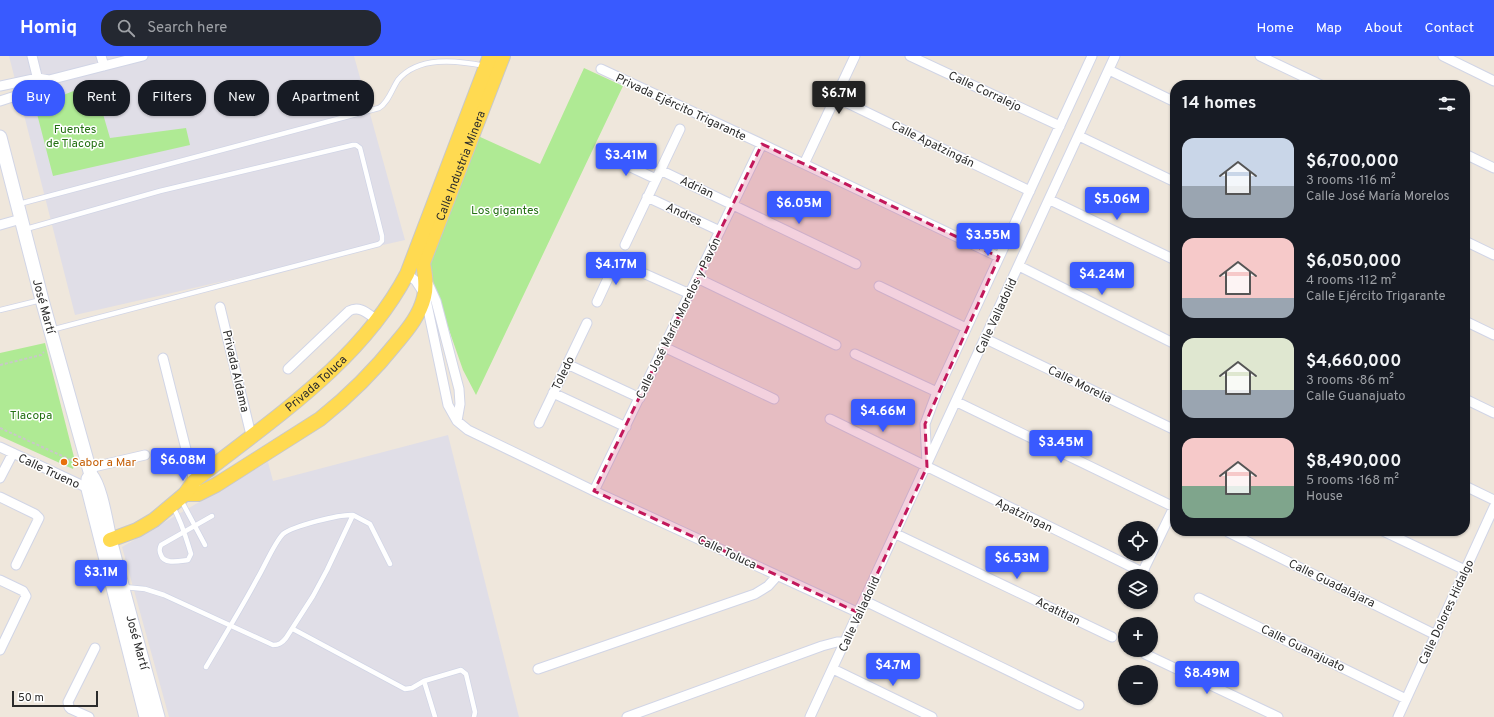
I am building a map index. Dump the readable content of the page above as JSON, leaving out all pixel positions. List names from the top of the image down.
{
  "streets": {
    "main road": ["Calle Industria Minera", "José Martí", "Privada Toluca"],
    "street": [
      "Calle Corralejo",
      "Privada Ejército Trigarante",
      "Calle Apatzingán",
      "Adrian",
      "Andres",
      "Calle Valladolid",
      "Calle José María Morelos y Pavón",
      "Privada Aldama",
      "Toledo",
      "Calle Morelia",
      "Calle Trueno",
      "Apatzingan",
      "Calle Toluca",
      "Calle Guadalajara",
      "Acatitlan",
      "Calle Dolores Hidalgo",
      "Calle Guanajuato"
    ]
  },
  "crossings": [
    ["Calle Corralejo", "Calle Valladolid"],
    ["Privada Ejército Trigarante", "Calle Valladolid"],
    ["Privada Ejército Trigarante", "Calle José María Morelos y Pavón"],
    ["Calle Apatzingán", "Calle Valladolid"],
    ["Calle Industria Minera", "Privada Toluca"],
    ["Adrian", "Calle José María Morelos y Pavón"],
    ["Andres", "Calle José María Morelos y Pavón"],
    ["José Martí", "Privada Toluca"],
    ["José Martí", "Calle Trueno"],
    ["Calle Valladolid", "Calle Morelia"],
    ["Calle Valladolid", "Apatzingan"],
    ["Calle Valladolid", "Calle Toluca"],
    ["Calle Valladolid", "Acatitlan"],
    ["Calle José María Morelos y Pavón", "Privada Toluca"],
    ["Calle José María Morelos y Pavón", "Calle Toluca"],
    ["Privada Aldama", "Privada Toluca"],
    ["Privada Toluca", "Calle Toluca"],
    ["Calle Guadalajara", "Calle Dolores Hidalgo"],
    ["Calle Dolores Hidalgo", "Calle Guanajuato"]
  ],
  "parks": ["Fuentes de Tlacopa", "Los gigantes", "Tlacopa"],
  "places": ["Sabor a Mar"],
  "scale_bar": "50 m",
  "page": {
    "header": "Homiq",
    "search": "Search here",
    "nav": [
      "Home",
      "Map",
      "About",
      "Contact"
    ],
    "chip": [
      "Buy",
      "Rent",
      "Filters",
      "New",
      "Apartment"
    ],
    "heading": "14 homes",
    "price": [
      "$6.7M",
      "$3.41M",
      "$5.06M",
      "$6.05M",
      "$3.55M",
      "$4.17M",
      "$4.24M",
      "$4.66M",
      "$3.45M",
      "$6.08M",
      "$6.53M",
      "$3.1M",
      "$4.7M",
      "$8.49M"
    ],
    "list": [
      {
        "name": "$6,700,000",
        "note": "3 rooms · 116 m² · Calle José María Morelos"
      },
      {
        "name": "$6,050,000",
        "note": "4 rooms · 112 m² · Calle Ejército Trigarante"
      },
      {
        "name": "$4,660,000",
        "note": "3 rooms · 86 m² · Calle Guanajuato"
      },
      {
        "name": "$8,490,000",
        "note": "5 rooms · 168 m² · House"
      }
    ],
    "map_buttons": ["+", "−"],
    "scale": "50 m"
  }
}
